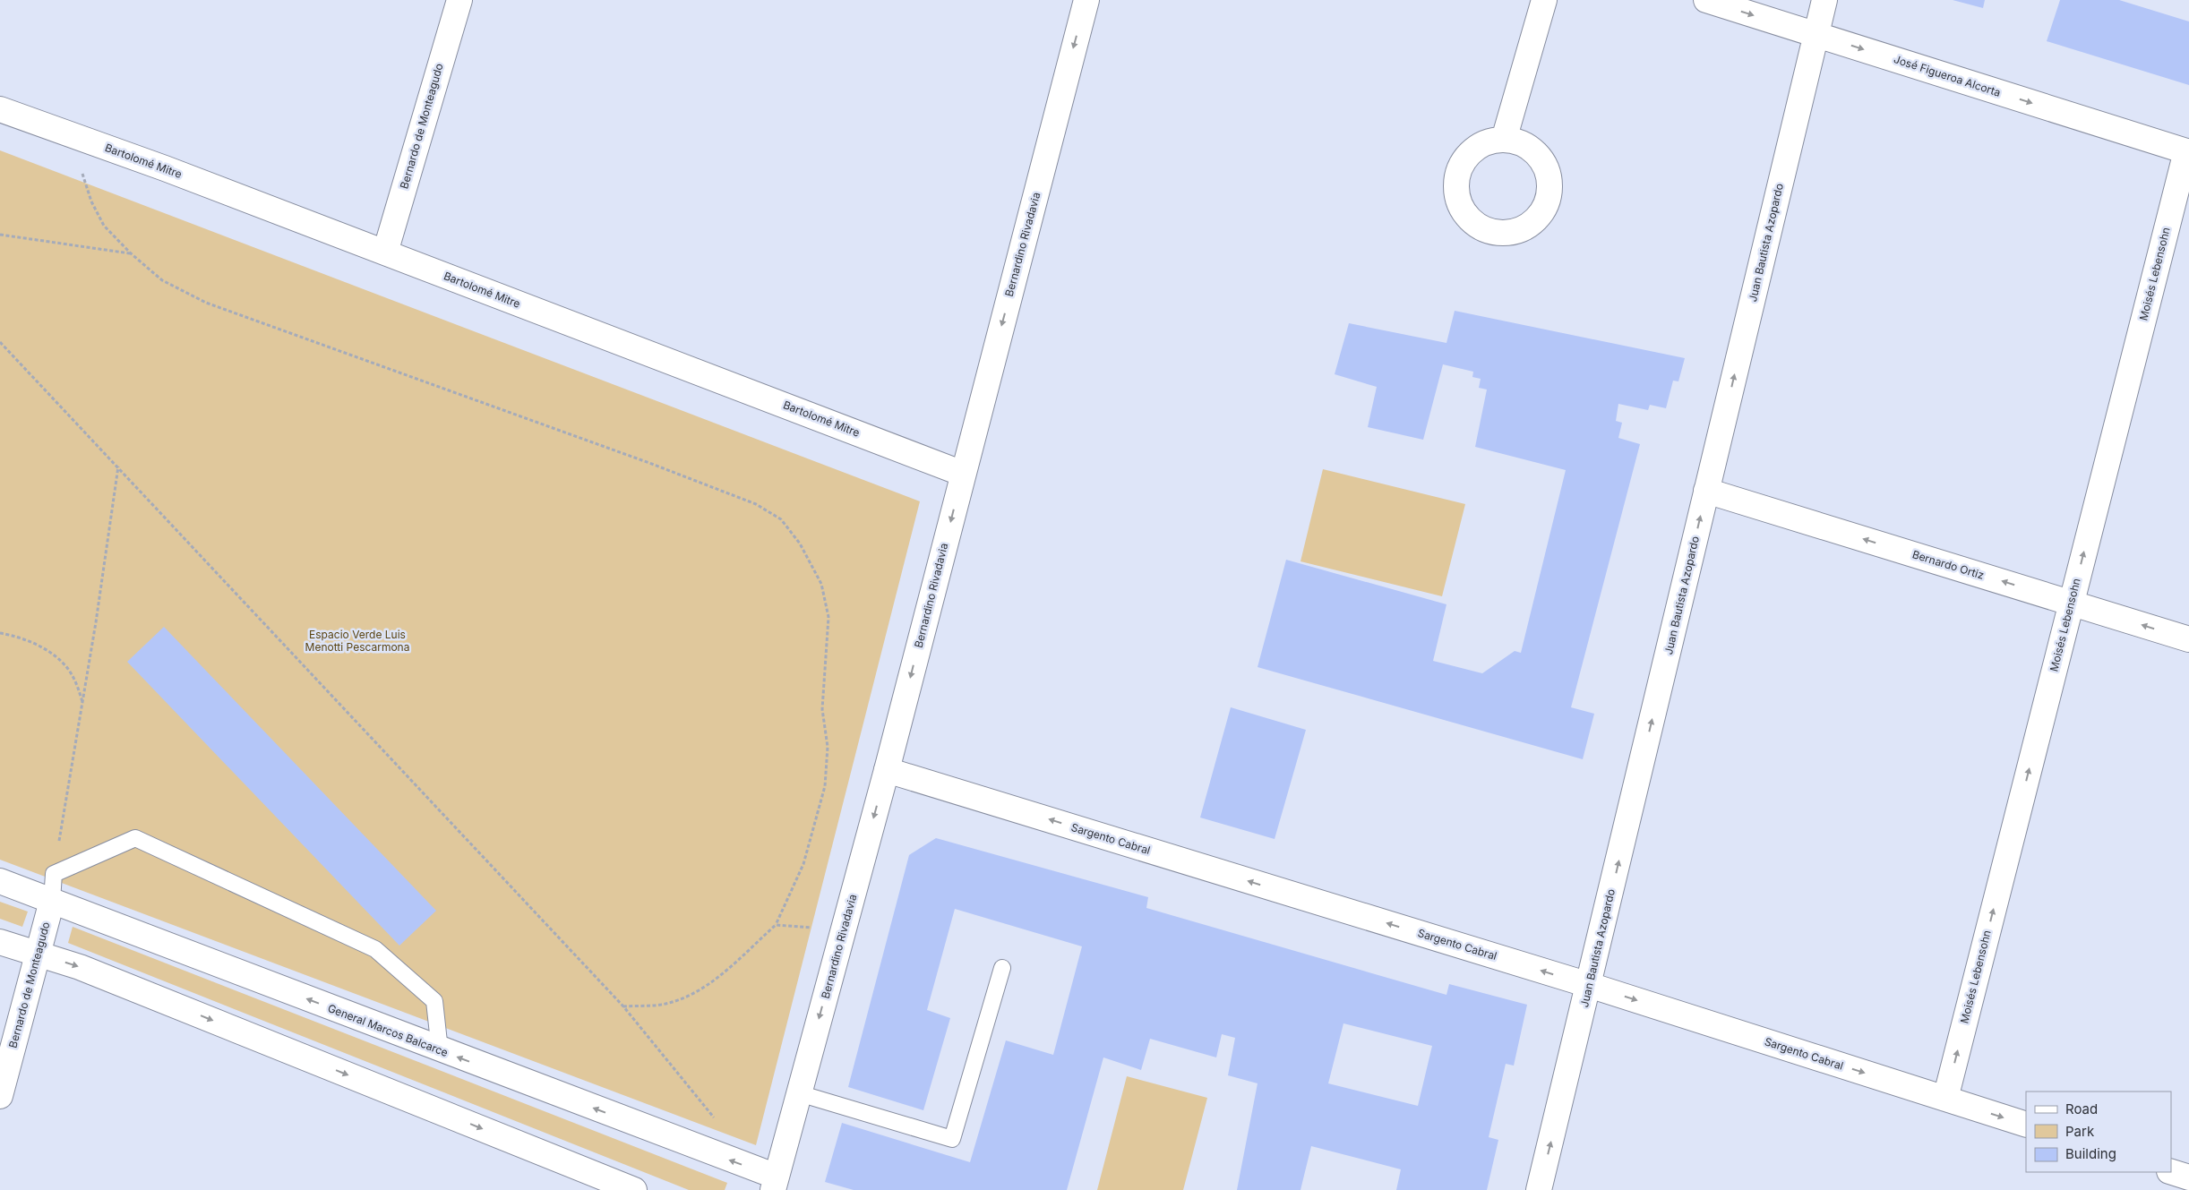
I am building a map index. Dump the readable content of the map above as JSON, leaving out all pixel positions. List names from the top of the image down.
{
  "streets": {
    "street": [
      "José Figueroa Alcorta",
      "Bernardo de Monteagudo",
      "Bartolomé Mitre",
      "Juan Bautista Azopardo",
      "Bernardino Rivadavia",
      "Moisés Lebensohn",
      "Bernardo Ortiz",
      "Sargento Cabral",
      "General Marcos Balcarce"
    ]
  },
  "crossings": [
    ["José Figueroa Alcorta", "Juan Bautista Azopardo"],
    ["José Figueroa Alcorta", "Moisés Lebensohn"],
    ["Bernardo de Monteagudo", "Bartolomé Mitre"],
    ["Bernardo de Monteagudo", "General Marcos Balcarce"],
    ["Bartolomé Mitre", "Bernardino Rivadavia"],
    ["Juan Bautista Azopardo", "Bernardo Ortiz"],
    ["Juan Bautista Azopardo", "Sargento Cabral"],
    ["Bernardino Rivadavia", "Sargento Cabral"],
    ["Bernardino Rivadavia", "General Marcos Balcarce"],
    ["Moisés Lebensohn", "Bernardo Ortiz"],
    ["Moisés Lebensohn", "Sargento Cabral"]
  ],
  "one_way": [
    "José Figueroa Alcorta",
    "Juan Bautista Azopardo",
    "Bernardino Rivadavia",
    "Moisés Lebensohn",
    "Bernardo Ortiz"
  ],
  "parks": ["Espacio Verde Luis Menotti Pescarmona"],
  "legend": ["Road", "Park", "Building"]
}
